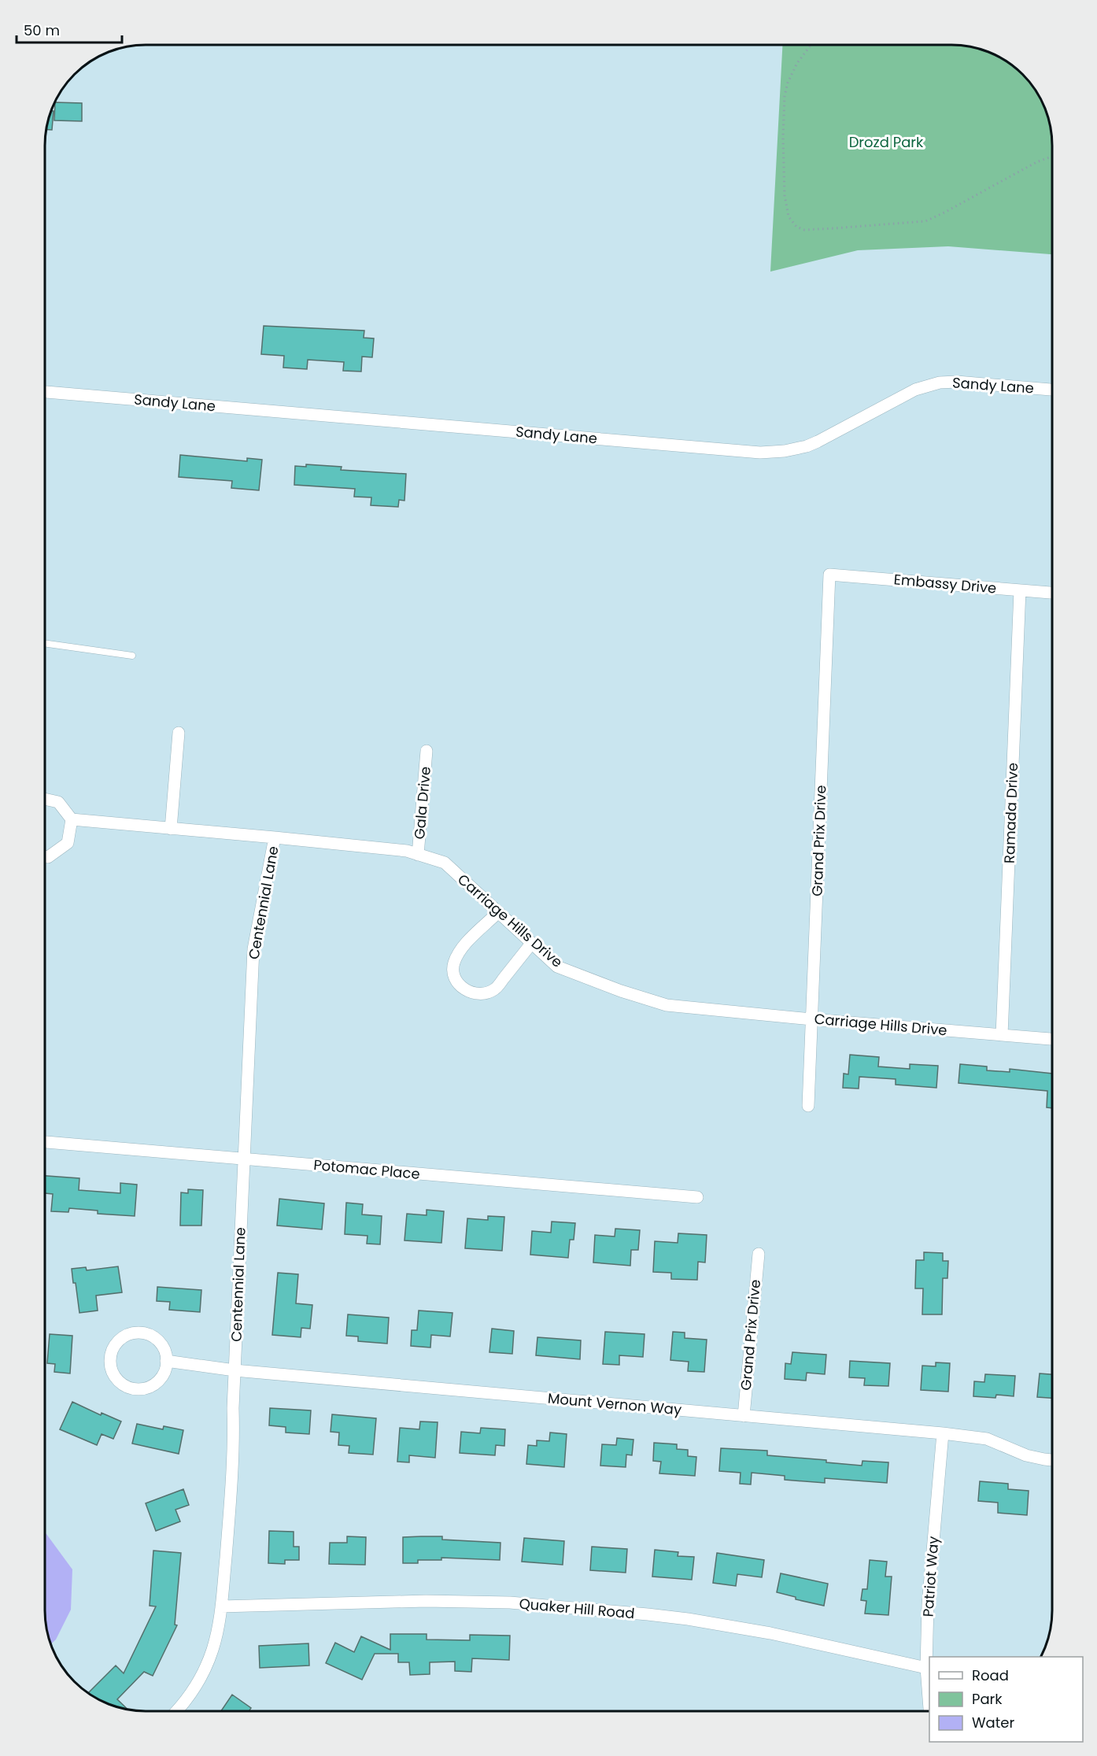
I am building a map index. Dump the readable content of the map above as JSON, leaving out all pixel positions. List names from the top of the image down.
{
  "streets": {
    "street": [
      "Sandy Lane",
      "Embassy Drive",
      "Gala Drive",
      "Ramada Drive",
      "Grand Prix Drive",
      "Centennial Lane",
      "Carriage Hills Drive",
      "Potomac Place",
      "Mount Vernon Way",
      "Patriot Way",
      "Quaker Hill Road"
    ]
  },
  "crossings": [
    ["Embassy Drive", "Ramada Drive"],
    ["Embassy Drive", "Grand Prix Drive"],
    ["Gala Drive", "Carriage Hills Drive"],
    ["Ramada Drive", "Carriage Hills Drive"],
    ["Grand Prix Drive", "Carriage Hills Drive"],
    ["Grand Prix Drive", "Mount Vernon Way"],
    ["Centennial Lane", "Carriage Hills Drive"],
    ["Centennial Lane", "Potomac Place"],
    ["Centennial Lane", "Mount Vernon Way"],
    ["Centennial Lane", "Quaker Hill Road"],
    ["Mount Vernon Way", "Patriot Way"],
    ["Patriot Way", "Quaker Hill Road"]
  ],
  "parks": ["Drozd Park"],
  "legend": ["Road", "Park", "Water"],
  "scale_bar": "50 m"
}
